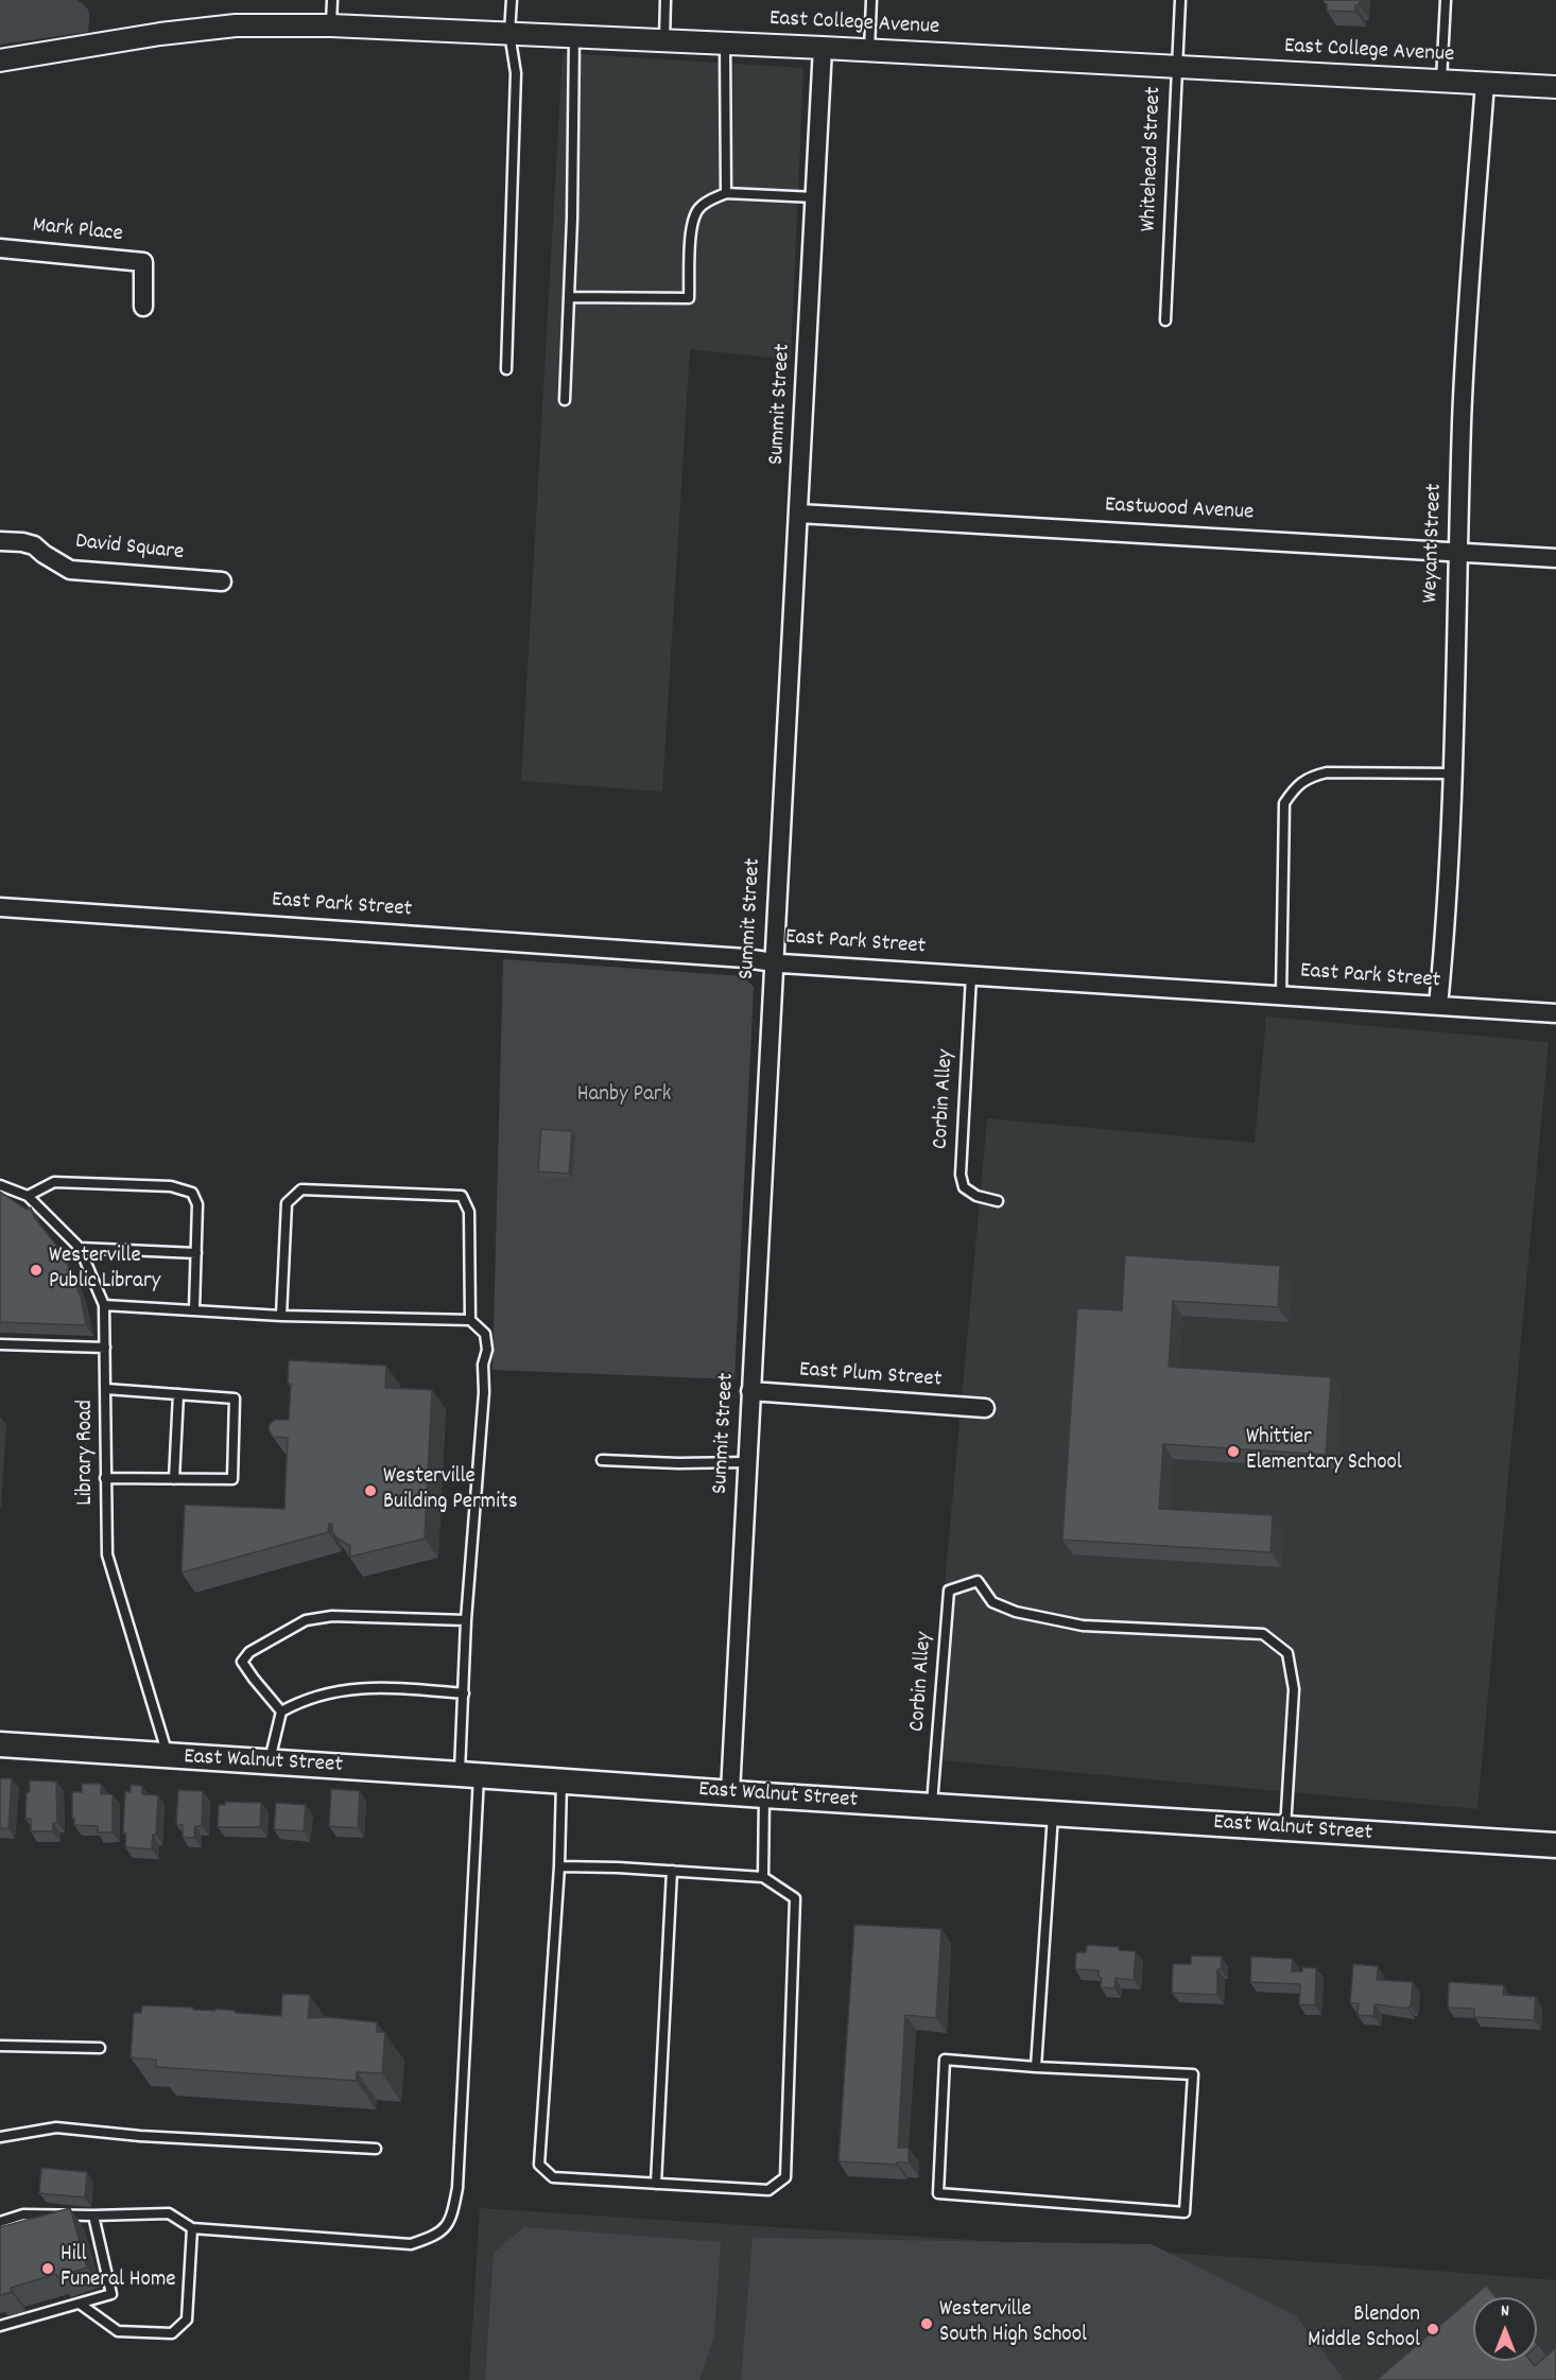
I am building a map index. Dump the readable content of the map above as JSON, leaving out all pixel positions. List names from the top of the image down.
{
  "streets": {
    "main road": ["East Walnut Street"],
    "street": [
      "East College Avenue",
      "Mark Place",
      "Summit Street",
      "Eastwood Avenue",
      "Weyant Street",
      "David Square",
      "East Park Street",
      "East Plum Street"
    ],
    "lane": ["Whitehead Street", "Corbin Alley", "Library Road"]
  },
  "crossings": [
    ["East College Avenue", "Whitehead Street"],
    ["East College Avenue", "Summit Street"],
    ["East College Avenue", "Weyant Street"],
    ["Summit Street", "Eastwood Avenue"],
    ["Summit Street", "East Park Street"],
    ["Summit Street", "East Plum Street"],
    ["Summit Street", "East Walnut Street"],
    ["Eastwood Avenue", "Weyant Street"],
    ["Weyant Street", "East Park Street"],
    ["East Park Street", "Corbin Alley"],
    ["Corbin Alley", "East Walnut Street"],
    ["Library Road", "East Walnut Street"]
  ],
  "parks": ["Hanby Park"],
  "places": [
    "Westerville Public Library",
    "Whittier Elementary School",
    "Westerville Building Permits",
    "Hill Funeral Home",
    "Westerville South High School",
    "Blendon Middle School"
  ],
  "north": "top"
}
